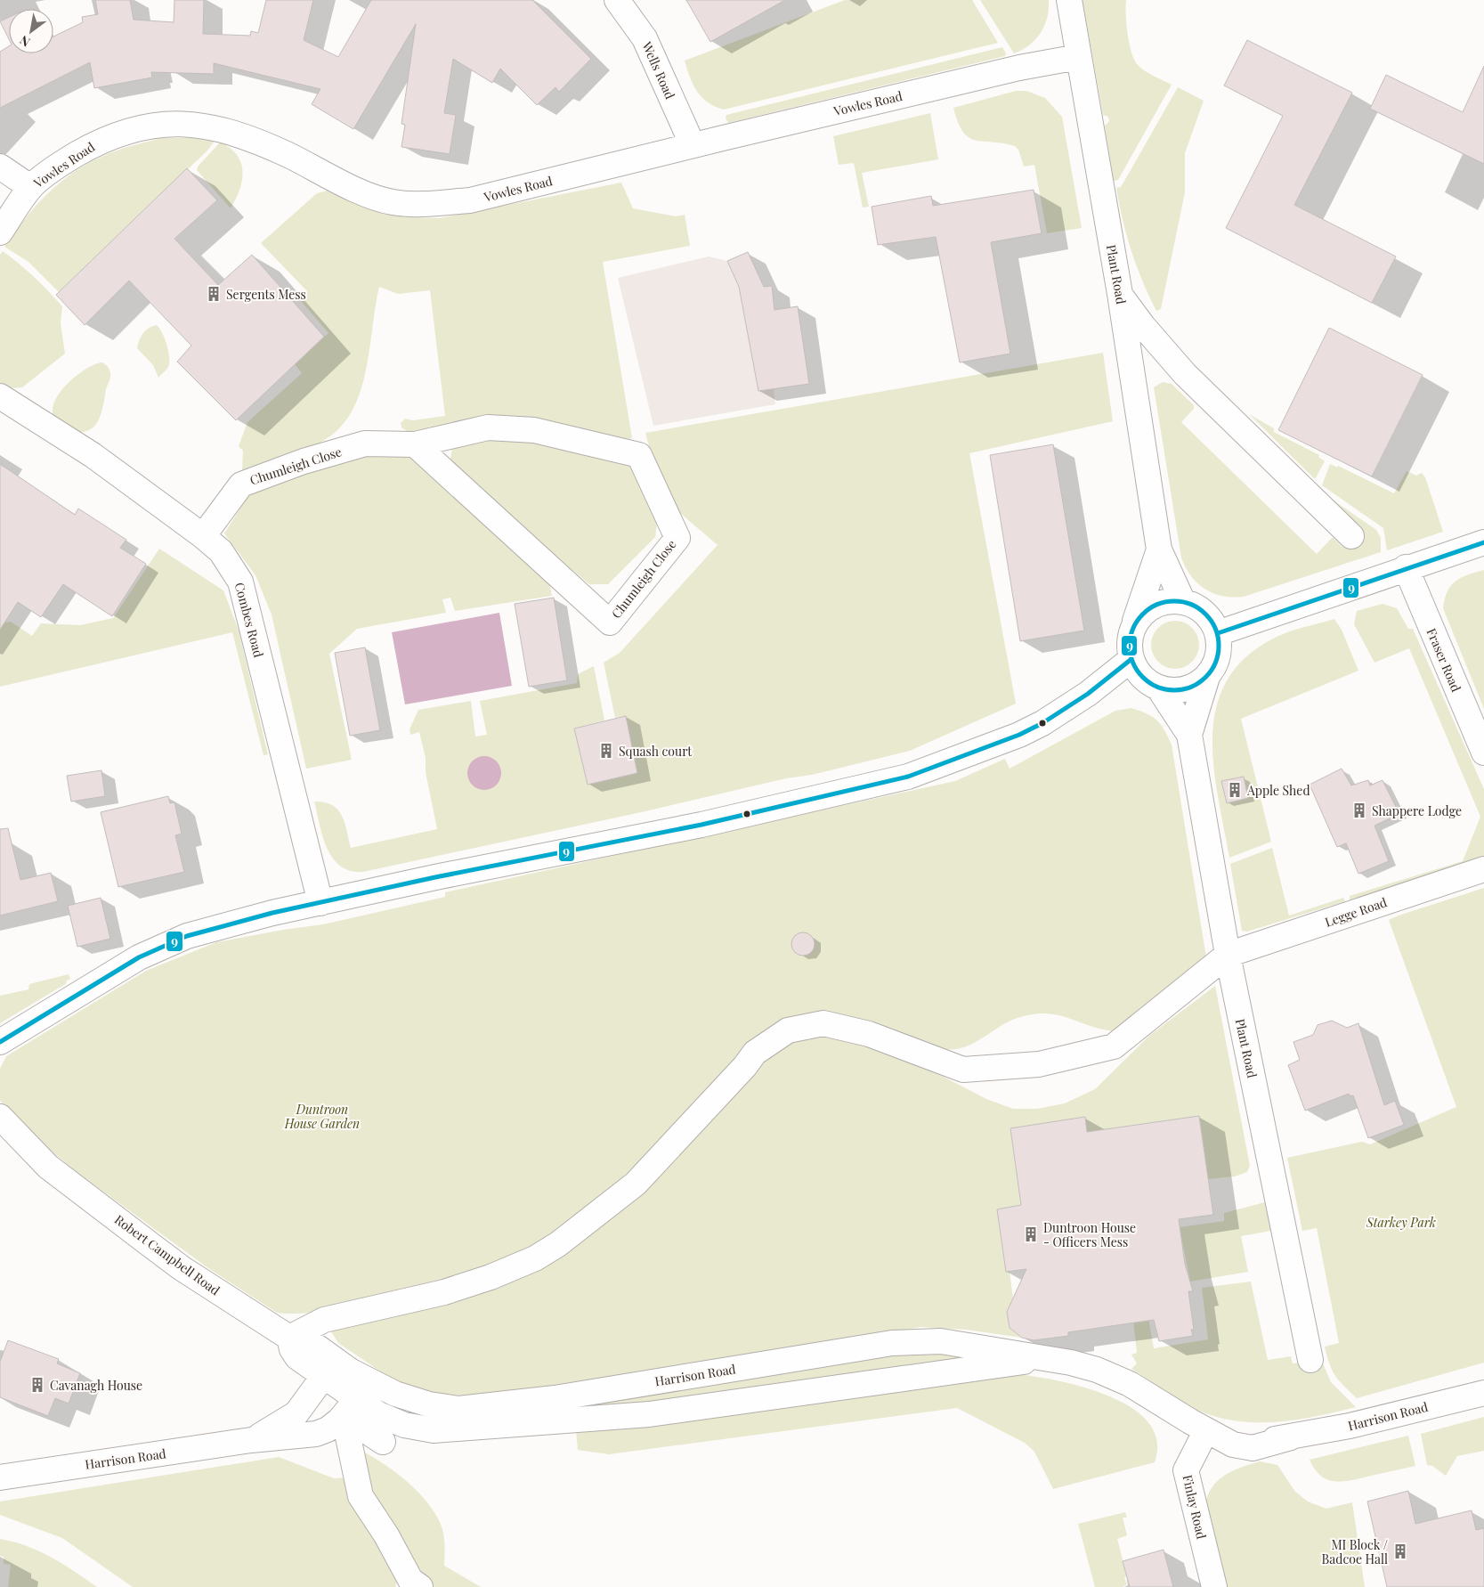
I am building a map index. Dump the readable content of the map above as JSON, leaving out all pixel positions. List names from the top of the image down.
{
  "streets": {
    "street": [
      "Wells Road",
      "Vowles Road",
      "Plant Road",
      "Chumleigh Close",
      "Combes Road",
      "Fraser Road",
      "Legge Road",
      "Robert Campbell Road",
      "Harrison Road",
      "Finlay Road"
    ]
  },
  "crossings": [
    ["Wells Road", "Vowles Road"],
    ["Vowles Road", "Plant Road"],
    ["Plant Road", "Legge Road"],
    ["Chumleigh Close", "Combes Road"],
    ["Robert Campbell Road", "Harrison Road"],
    ["Harrison Road", "Finlay Road"]
  ],
  "parks": ["Duntroon House Garden", "Starkey Park"],
  "places": {
    "building": [
      "Sergents Mess",
      "Squash court",
      "Apple Shed",
      "Shappere Lodge",
      "Duntroon House - Officers Mess",
      "Cavanagh House",
      "MI Block / Badcoe Hall"
    ]
  },
  "lines": ["transit line 9"],
  "north": "bottom left"
}
